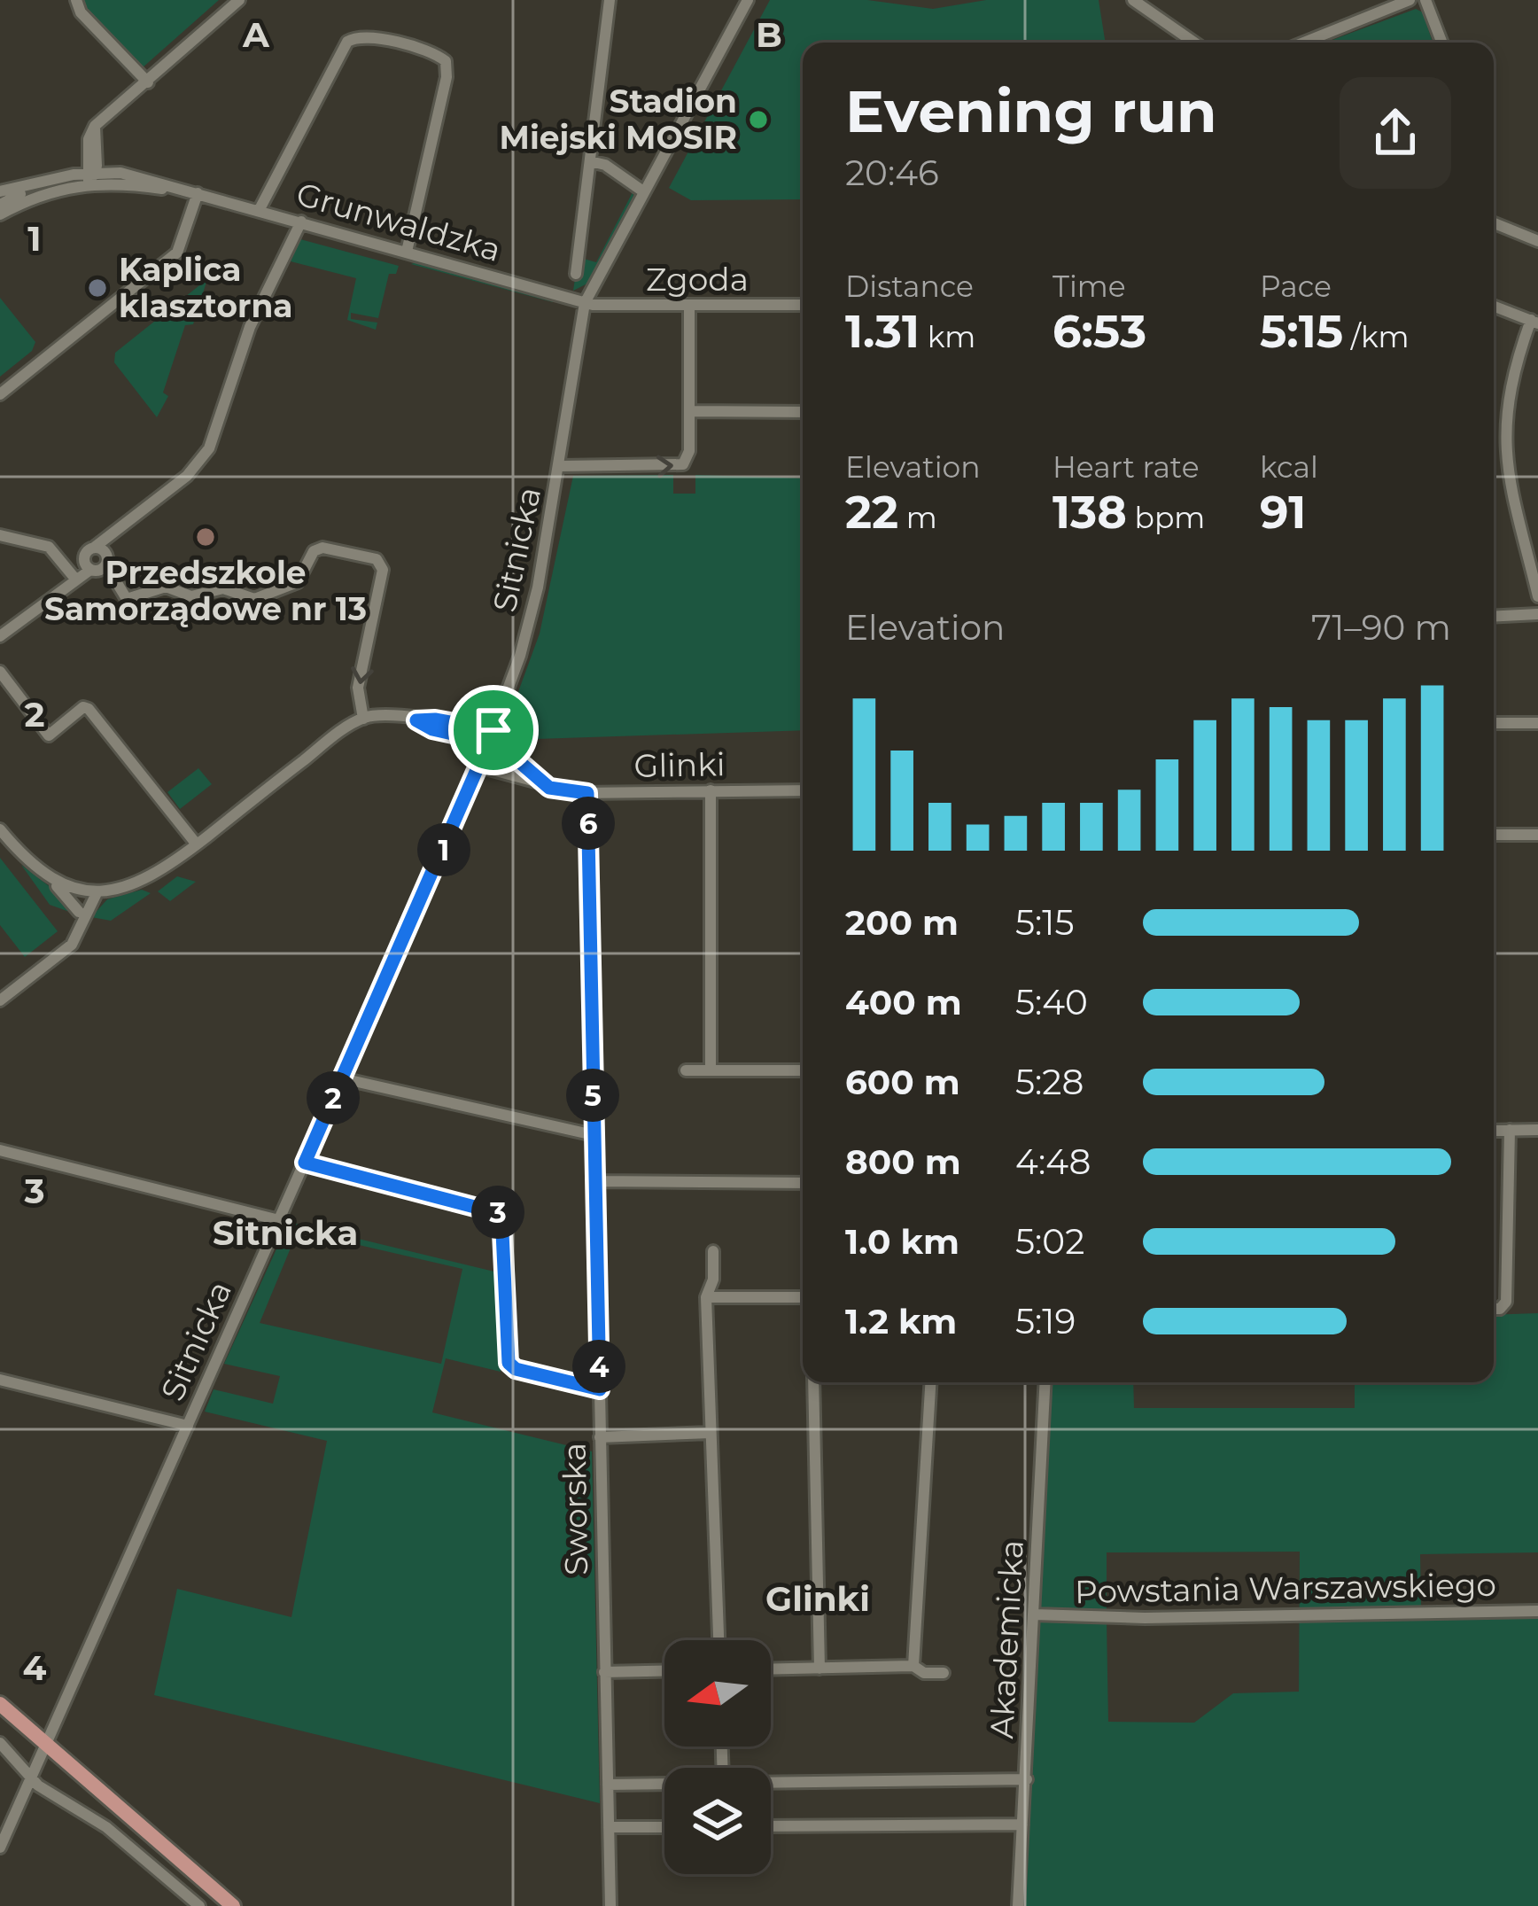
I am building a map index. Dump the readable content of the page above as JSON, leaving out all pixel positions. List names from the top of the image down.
{
  "streets": {
    "street": [
      "Grunwaldzka",
      "Zgoda",
      "Sitnicka",
      "Glinki",
      "Sworska",
      "Powstania Warszawskiego",
      "Akademicka"
    ]
  },
  "crossings": [
    ["Grunwaldzka", "Zgoda"],
    ["Grunwaldzka", "Sitnicka"],
    ["Zgoda", "Sitnicka"],
    ["Sitnicka", "Glinki"],
    ["Glinki", "Sworska"],
    ["Powstania Warszawskiego", "Akademicka"]
  ],
  "districts": ["Sitnicka", "Glinki"],
  "places": ["Stadion Miejski MOSIR", "Kaplica klasztorna", "Przedszkole Samorządowe nr 13"],
  "north": "left",
  "page": {
    "heading": ["Evening run", "20:46"],
    "stats": [
      ["Distance", "1.31 km"],
      ["Time", "6:53"],
      ["Pace", "5:15 /km"],
      ["Elevation", "22 m"],
      ["Heart rate", "138 bpm"],
      ["kcal", "91"]
    ],
    "chart": ["Elevation", "71–90 m"],
    "pins": [
      "6",
      "1",
      "5",
      "2",
      "3",
      "4"
    ],
    "list": [
      {
        "name": "200 m",
        "note": "5:15"
      },
      {
        "name": "400 m",
        "note": "5:40"
      },
      {
        "name": "600 m",
        "note": "5:28"
      },
      {
        "name": "800 m",
        "note": "4:48"
      },
      {
        "name": "1.0 km",
        "note": "5:02"
      },
      {
        "name": "1.2 km",
        "note": "5:19"
      }
    ]
  },
  "grid": {
    "columns": ["A", "B"],
    "rows": [
      "1",
      "2",
      "3",
      "4"
    ]
  }
}
